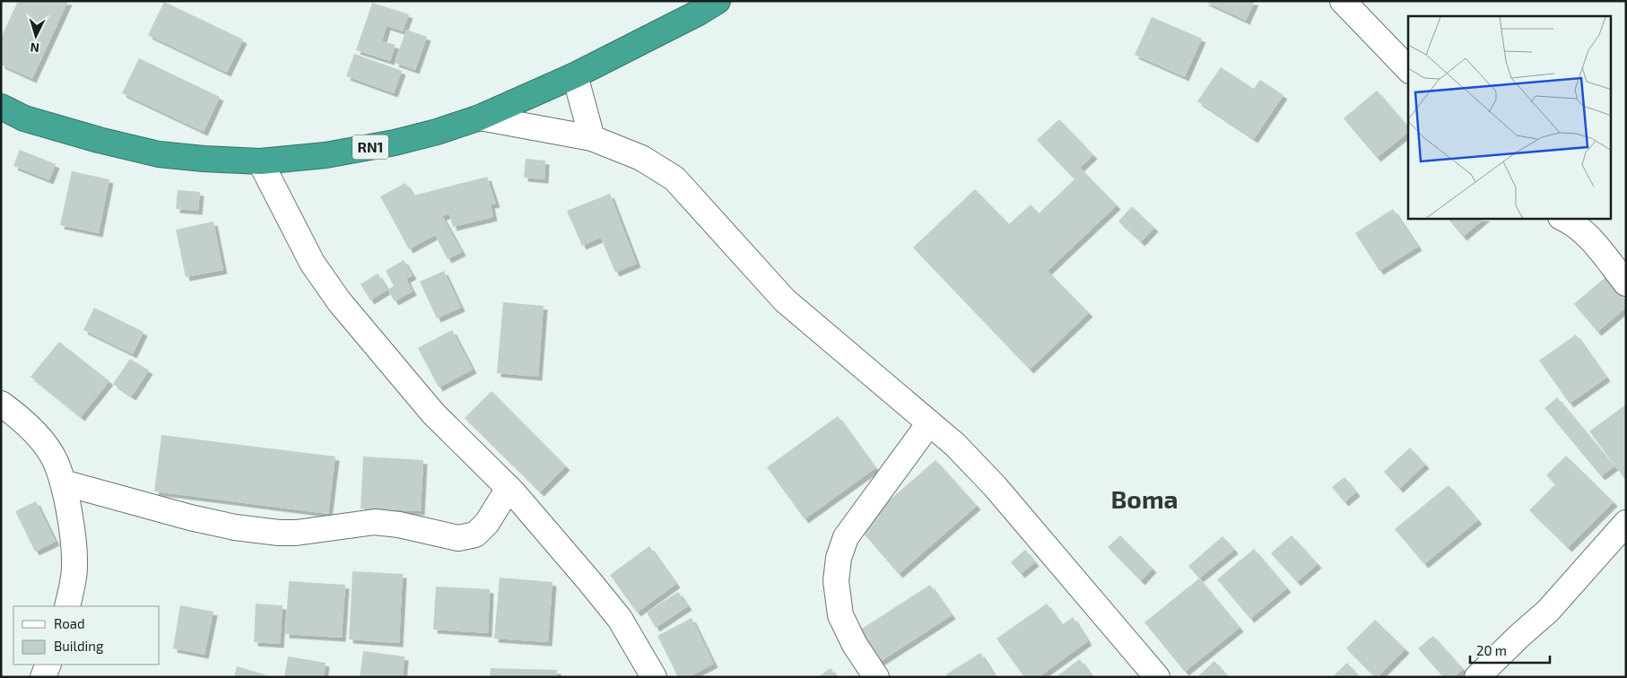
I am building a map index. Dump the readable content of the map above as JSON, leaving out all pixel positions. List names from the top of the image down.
{
  "streets": {
    "highway": ["RN1"]
  },
  "districts": ["Boma"],
  "legend": ["Road", "Building"],
  "scale_bar": "20 m",
  "north": "bottom"
}
